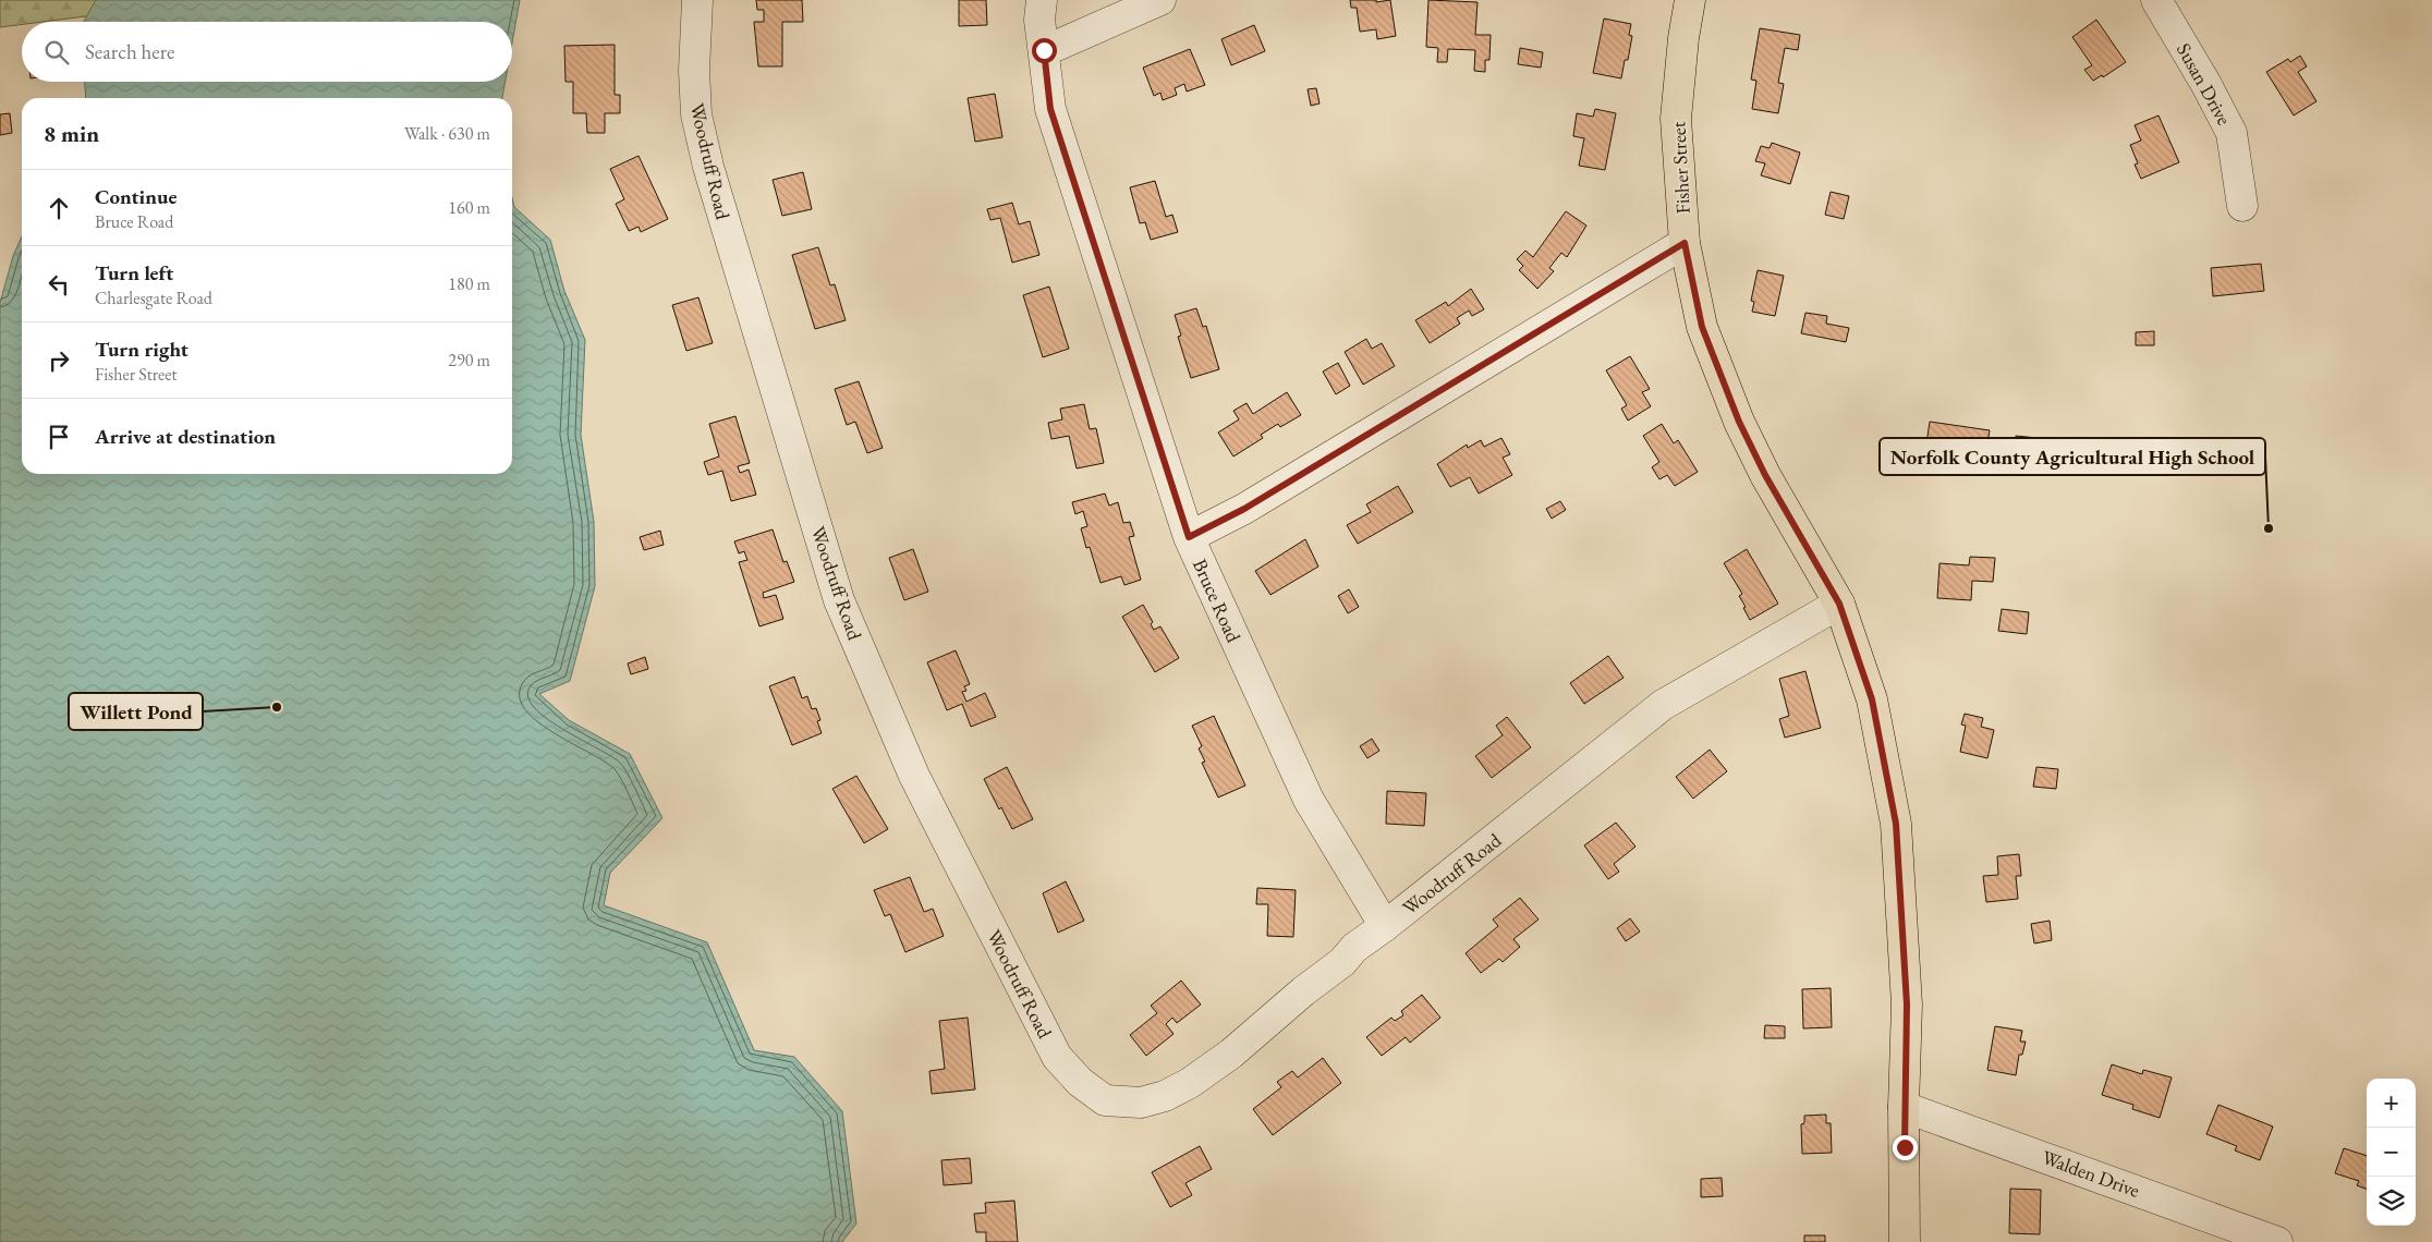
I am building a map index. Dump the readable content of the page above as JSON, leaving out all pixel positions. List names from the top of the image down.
{
  "streets": {
    "main road": ["Fisher Street"],
    "street": [
      "Susan Drive",
      "Woodruff Road",
      "Bruce Road",
      "Walden Drive"
    ]
  },
  "crossings": [
    ["Woodruff Road", "Fisher Street"],
    ["Woodruff Road", "Bruce Road"],
    ["Fisher Street", "Walden Drive"]
  ],
  "places": ["Norfolk County Agricultural High School", "Willett Pond"],
  "page": {
    "search": "Search here",
    "heading": ["8 min", "Walk · 630 m"],
    "list": [
      ["Continue", "Bruce Road", "160 m"],
      ["Turn left", "Charlesgate Road", "180 m"],
      ["Turn right", "Fisher Street", "290 m"],
      "Arrive at destination"
    ],
    "map_buttons": ["+", "−"]
  }
}
